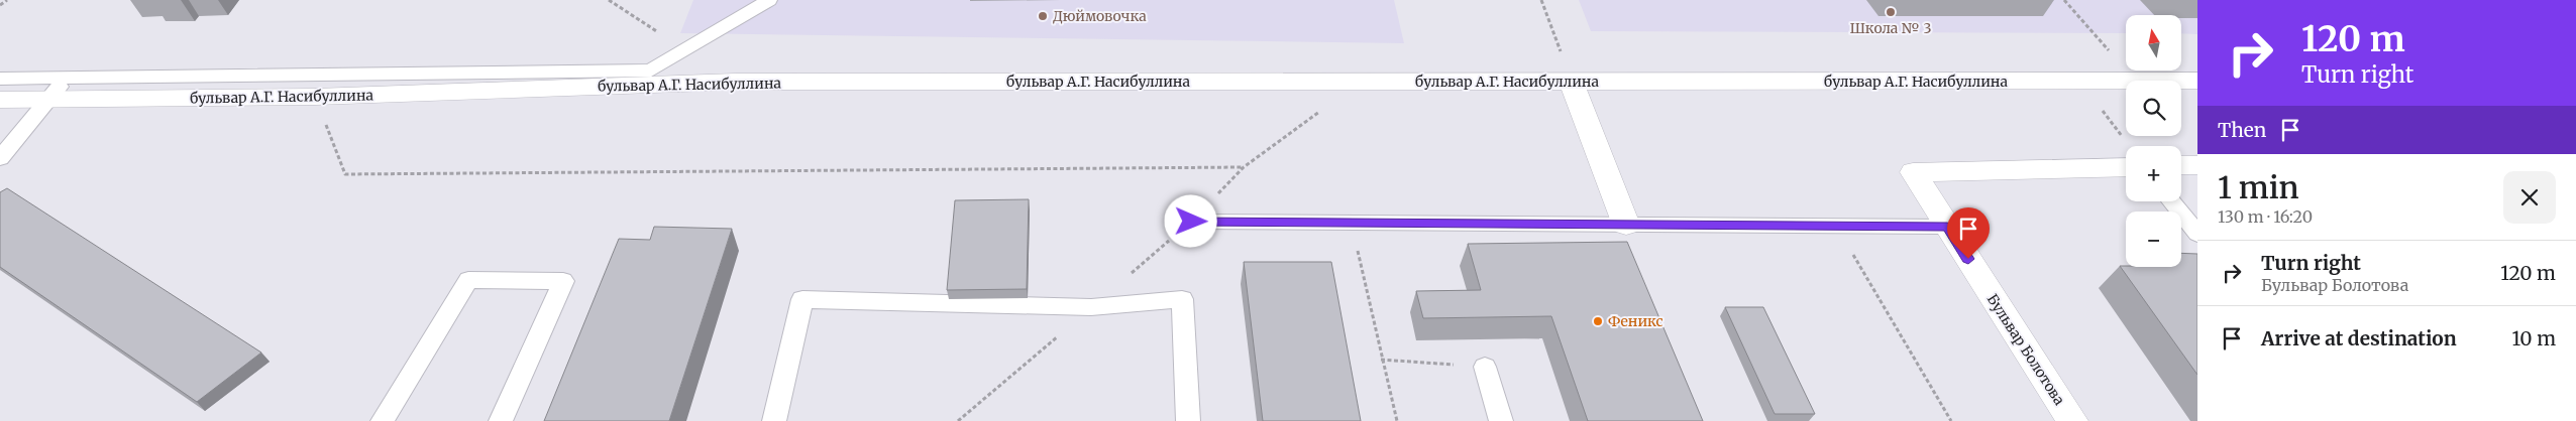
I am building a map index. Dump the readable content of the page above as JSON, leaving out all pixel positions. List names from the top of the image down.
{
  "streets": {
    "street": ["бульвар А.Г. Насибуллина", "Бульвар Болотова"]
  },
  "places": ["Школа № 3", "Дюймовочка", "Феникс"],
  "north": "top",
  "page": {
    "turn": ["120 m", "Turn right"],
    "map_buttons": ["+", "−"],
    "then": "Then",
    "heading": ["1 min", "130 m · 16:20"],
    "list": [
      {
        "name": "Turn right",
        "note": "Бульвар Болотова",
        "value": "120 m"
      },
      {
        "name": "Arrive at destination",
        "value": "10 m"
      }
    ]
  }
}
